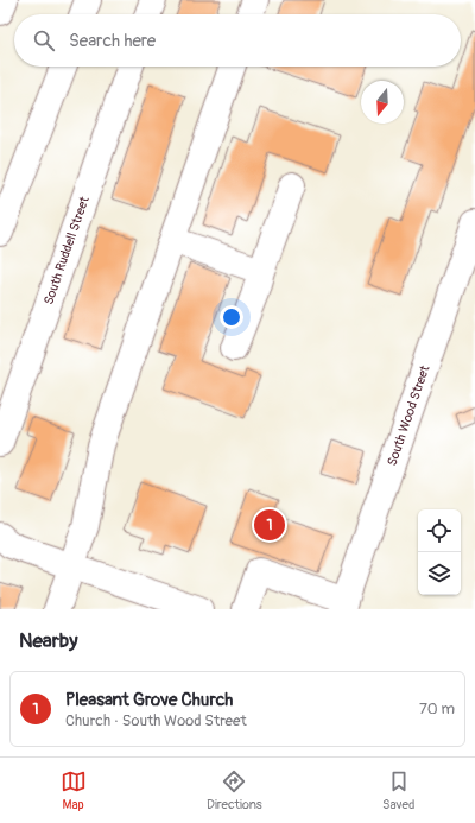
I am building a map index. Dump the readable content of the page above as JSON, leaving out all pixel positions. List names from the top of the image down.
{
  "streets": {
    "street": ["South Ruddell Street", "South Wood Street"]
  },
  "north": "bottom",
  "page": {
    "search": "Search here",
    "pins": "1",
    "heading": "Nearby",
    "list": [
      {
        "mark": "1",
        "name": "Pleasant Grove Church",
        "note": "Church · South Wood Street",
        "value": "70 m"
      }
    ],
    "nav": ["Map", "Directions", "Saved"]
  }
}
